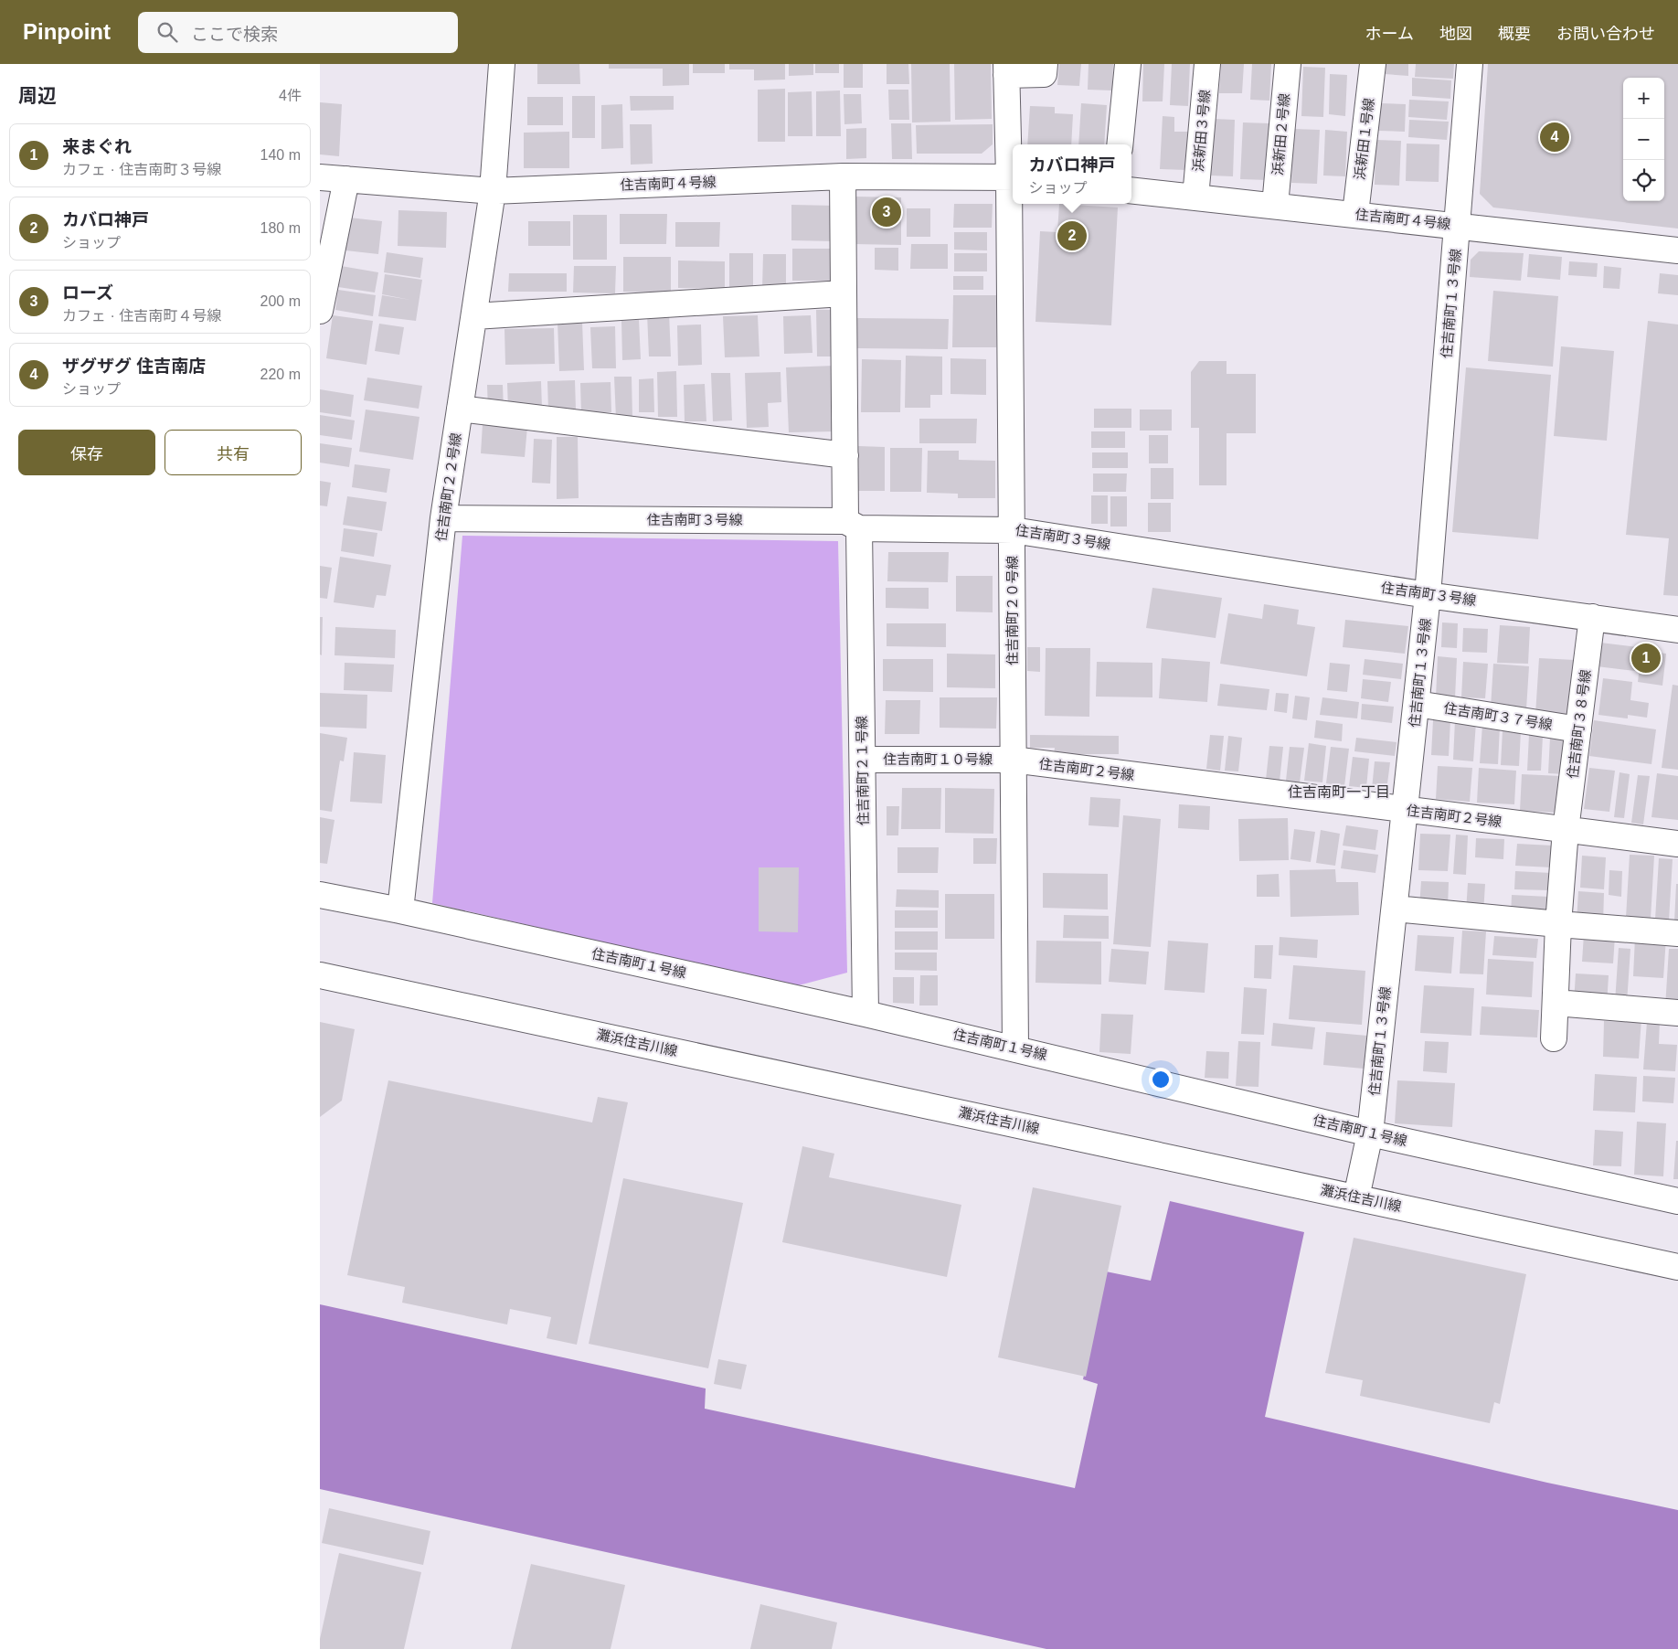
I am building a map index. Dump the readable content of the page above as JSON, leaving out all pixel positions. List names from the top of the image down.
{
  "streets": {
    "street": [
      "浜新田３号線",
      "浜新田２号線",
      "浜新田１号線",
      "住吉南町４号線",
      "住吉南町１３号線",
      "住吉南町２２号線",
      "住吉南町３号線",
      "住吉南町２０号線",
      "住吉南町３７号線",
      "住吉南町３８号線",
      "住吉南町１０号線",
      "住吉南町２号線",
      "住吉南町２１号線",
      "住吉南町１号線",
      "灘浜住吉川線"
    ]
  },
  "crossings": [
    ["浜新田３号線", "住吉南町４号線"],
    ["浜新田２号線", "住吉南町４号線"],
    ["浜新田１号線", "住吉南町４号線"],
    ["住吉南町４号線", "住吉南町１３号線"],
    ["住吉南町４号線", "住吉南町２２号線"],
    ["住吉南町４号線", "住吉南町２０号線"],
    ["住吉南町４号線", "住吉南町２１号線"],
    ["住吉南町１３号線", "住吉南町３号線"],
    ["住吉南町１３号線", "住吉南町３７号線"],
    ["住吉南町１３号線", "住吉南町２号線"],
    ["住吉南町１３号線", "住吉南町１号線"],
    ["住吉南町１３号線", "灘浜住吉川線"],
    ["住吉南町２２号線", "住吉南町３号線"],
    ["住吉南町２２号線", "住吉南町１号線"],
    ["住吉南町３号線", "住吉南町２０号線"],
    ["住吉南町３号線", "住吉南町３８号線"],
    ["住吉南町３号線", "住吉南町２１号線"],
    ["住吉南町２０号線", "住吉南町１０号線"],
    ["住吉南町２０号線", "住吉南町２号線"],
    ["住吉南町２０号線", "住吉南町１号線"],
    ["住吉南町３７号線", "住吉南町３８号線"],
    ["住吉南町３８号線", "住吉南町２号線"],
    ["住吉南町１０号線", "住吉南町２号線"],
    ["住吉南町１０号線", "住吉南町２１号線"],
    ["住吉南町２１号線", "住吉南町１号線"]
  ],
  "districts": ["住吉南町一丁目"],
  "page": {
    "header": "Pinpoint",
    "search": "ここで検索",
    "nav": [
      "ホーム",
      "地図",
      "概要",
      "お問い合わせ"
    ],
    "heading": ["周辺", "4件"],
    "map_buttons": ["+", "−"],
    "pins": [
      "4",
      "3",
      "2",
      "1"
    ],
    "list": [
      {
        "mark": "1",
        "name": "来まぐれ",
        "note": "カフェ · 住吉南町３号線",
        "value": "140 m"
      },
      {
        "mark": "2",
        "name": "カバロ神戸",
        "note": "ショップ",
        "value": "180 m"
      },
      {
        "mark": "3",
        "name": "ローズ",
        "note": "カフェ · 住吉南町４号線",
        "value": "200 m"
      },
      {
        "mark": "4",
        "name": "ザグザグ 住吉南店",
        "note": "ショップ",
        "value": "220 m"
      }
    ],
    "popup": ["カバロ神戸", "ショップ"],
    "buttons": ["保存", "共有"]
  }
}
